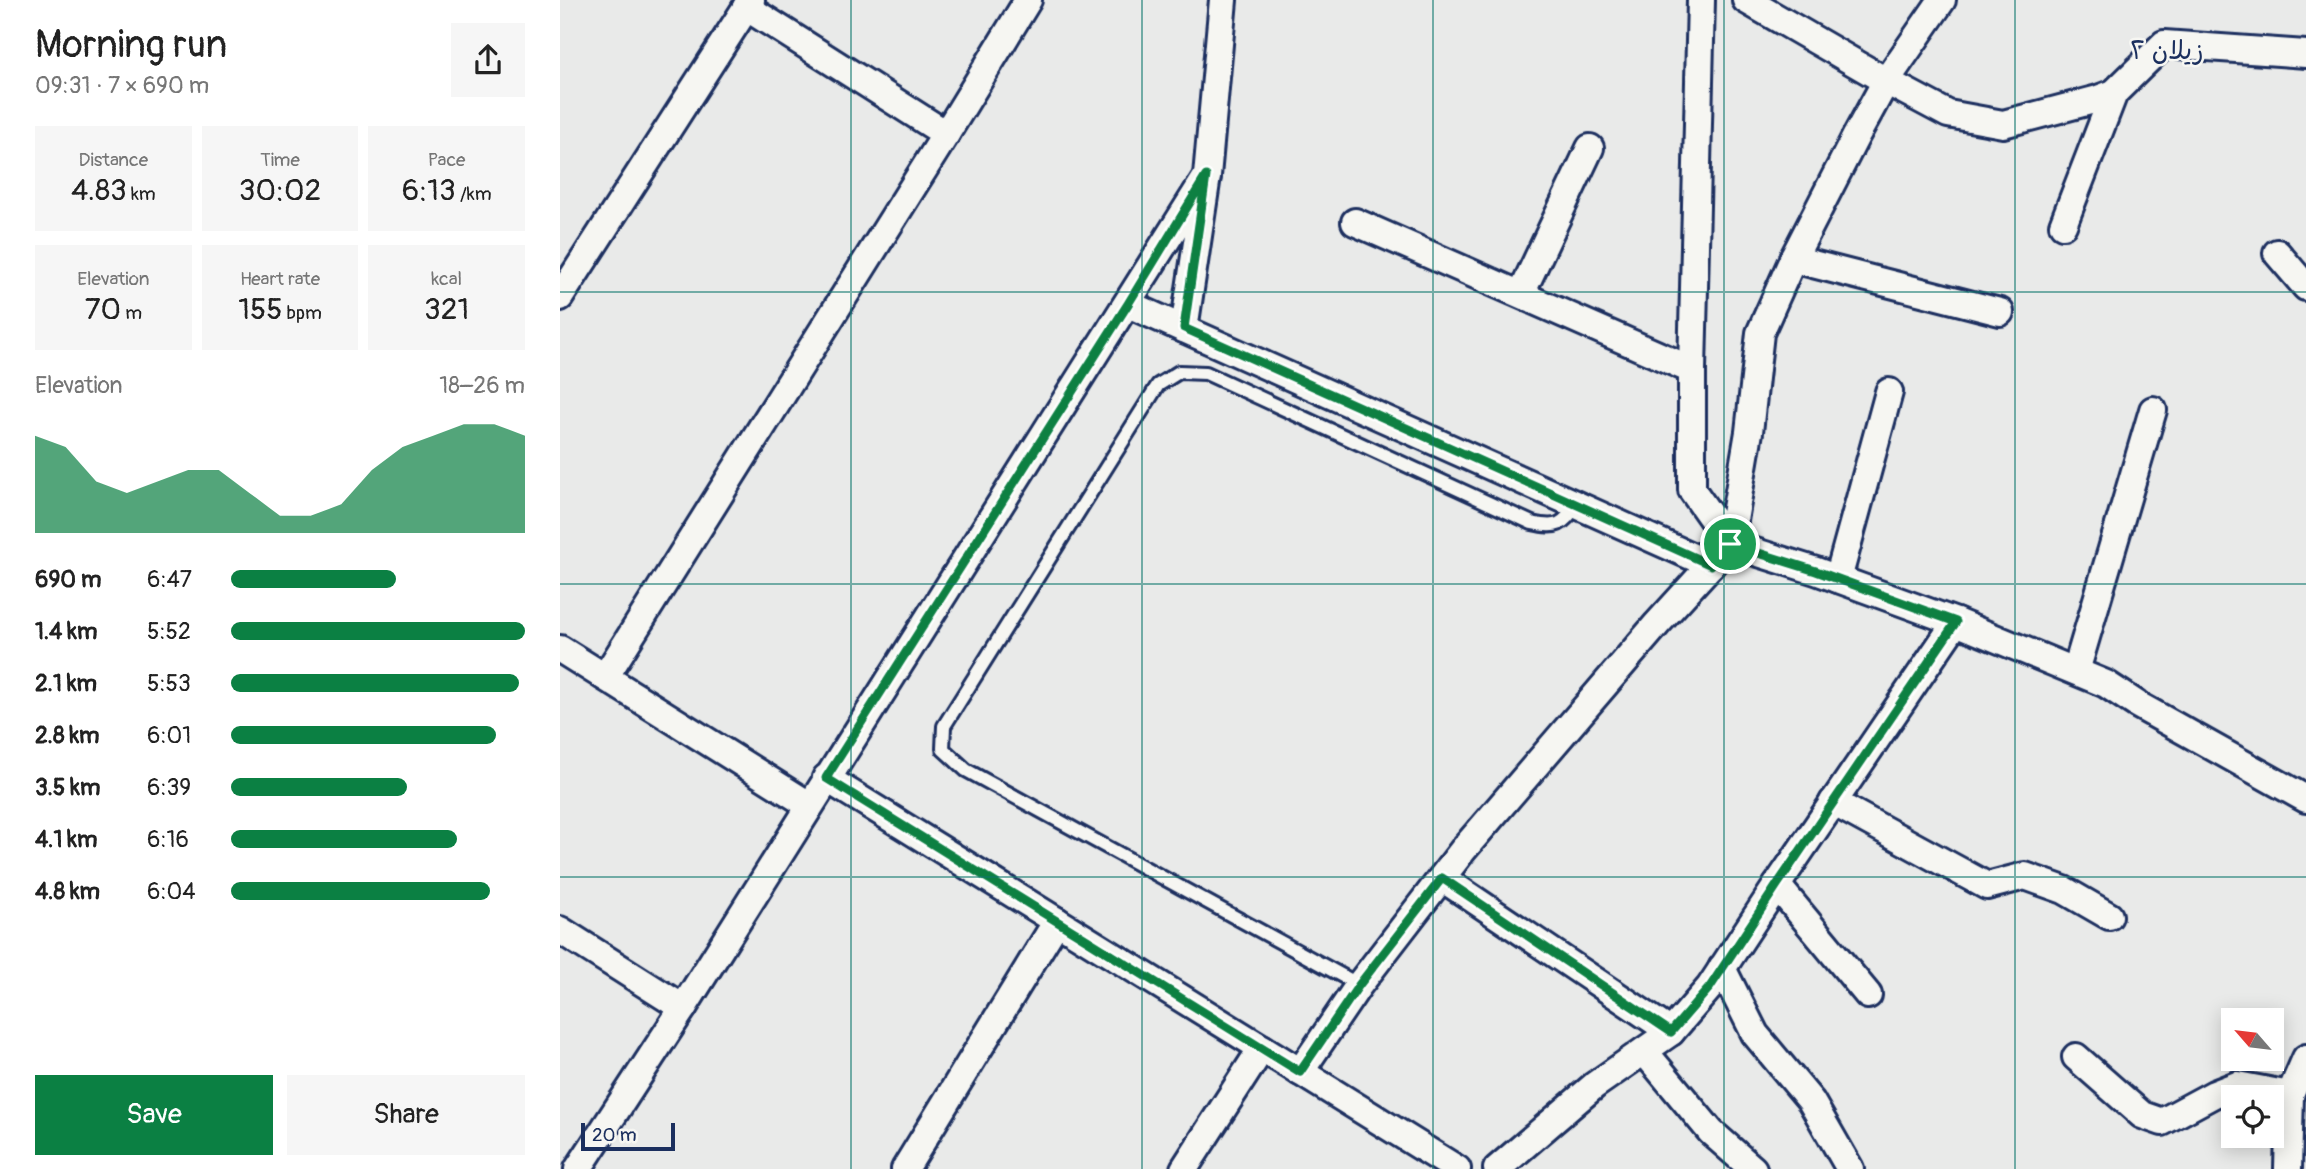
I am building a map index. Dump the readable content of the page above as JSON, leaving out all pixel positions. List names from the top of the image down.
{
  "districts": ["زیلان ٢"],
  "scale_bar": "20 m",
  "north": "top left",
  "page": {
    "heading": ["Morning run", "09:31 · 7 × 690 m"],
    "stats": [
      ["Distance", "4.83 km"],
      ["Time", "30:02"],
      ["Pace", "6:13 /km"],
      ["Elevation", "70 m"],
      ["Heart rate", "155 bpm"],
      ["kcal", "321"]
    ],
    "chart": ["Elevation", "18–26 m"],
    "list": [
      {
        "name": "690 m",
        "note": "6:47"
      },
      {
        "name": "1.4 km",
        "note": "5:52"
      },
      {
        "name": "2.1 km",
        "note": "5:53"
      },
      {
        "name": "2.8 km",
        "note": "6:01"
      },
      {
        "name": "3.5 km",
        "note": "6:39"
      },
      {
        "name": "4.1 km",
        "note": "6:16"
      },
      {
        "name": "4.8 km",
        "note": "6:04"
      }
    ],
    "buttons": ["Save", "Share"],
    "scale": "20 m"
  }
}
